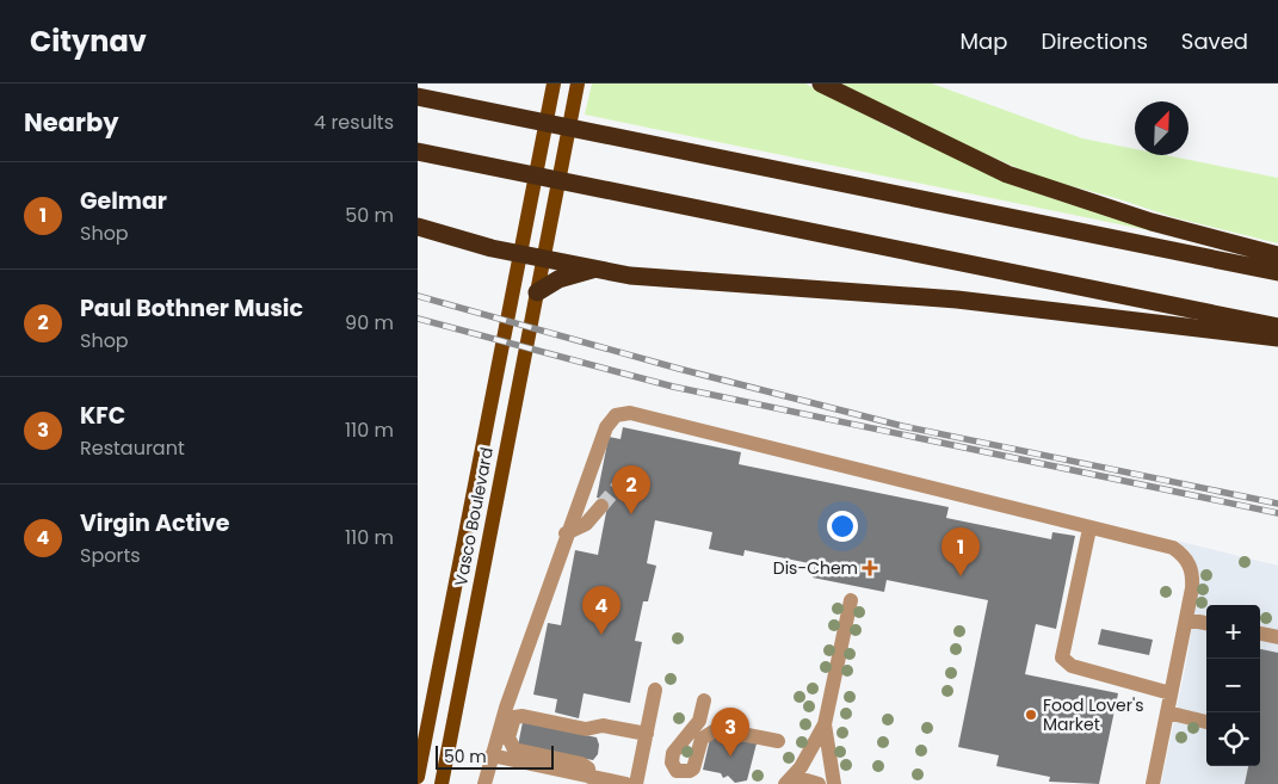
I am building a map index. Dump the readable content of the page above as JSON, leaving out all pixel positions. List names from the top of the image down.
{
  "streets": {
    "main road": ["Vasco Boulevard"]
  },
  "places": {
    "health": ["Dis-Chem"],
    "other": ["Food Lover's Market"]
  },
  "scale_bar": "50 m",
  "north": "top right",
  "page": {
    "header": "Citynav",
    "nav": ["Map", "Directions", "Saved"],
    "heading": ["Nearby", "4 results"],
    "list": [
      {
        "mark": "1",
        "name": "Gelmar",
        "note": "Shop",
        "value": "50 m"
      },
      {
        "mark": "2",
        "name": "Paul Bothner Music",
        "note": "Shop",
        "value": "90 m"
      },
      {
        "mark": "3",
        "name": "KFC",
        "note": "Restaurant",
        "value": "110 m"
      },
      {
        "mark": "4",
        "name": "Virgin Active",
        "note": "Sports",
        "value": "110 m"
      }
    ],
    "pins": [
      "2",
      "1",
      "4",
      "3"
    ],
    "map_buttons": ["+", "−"],
    "scale": "50 m"
  }
}
